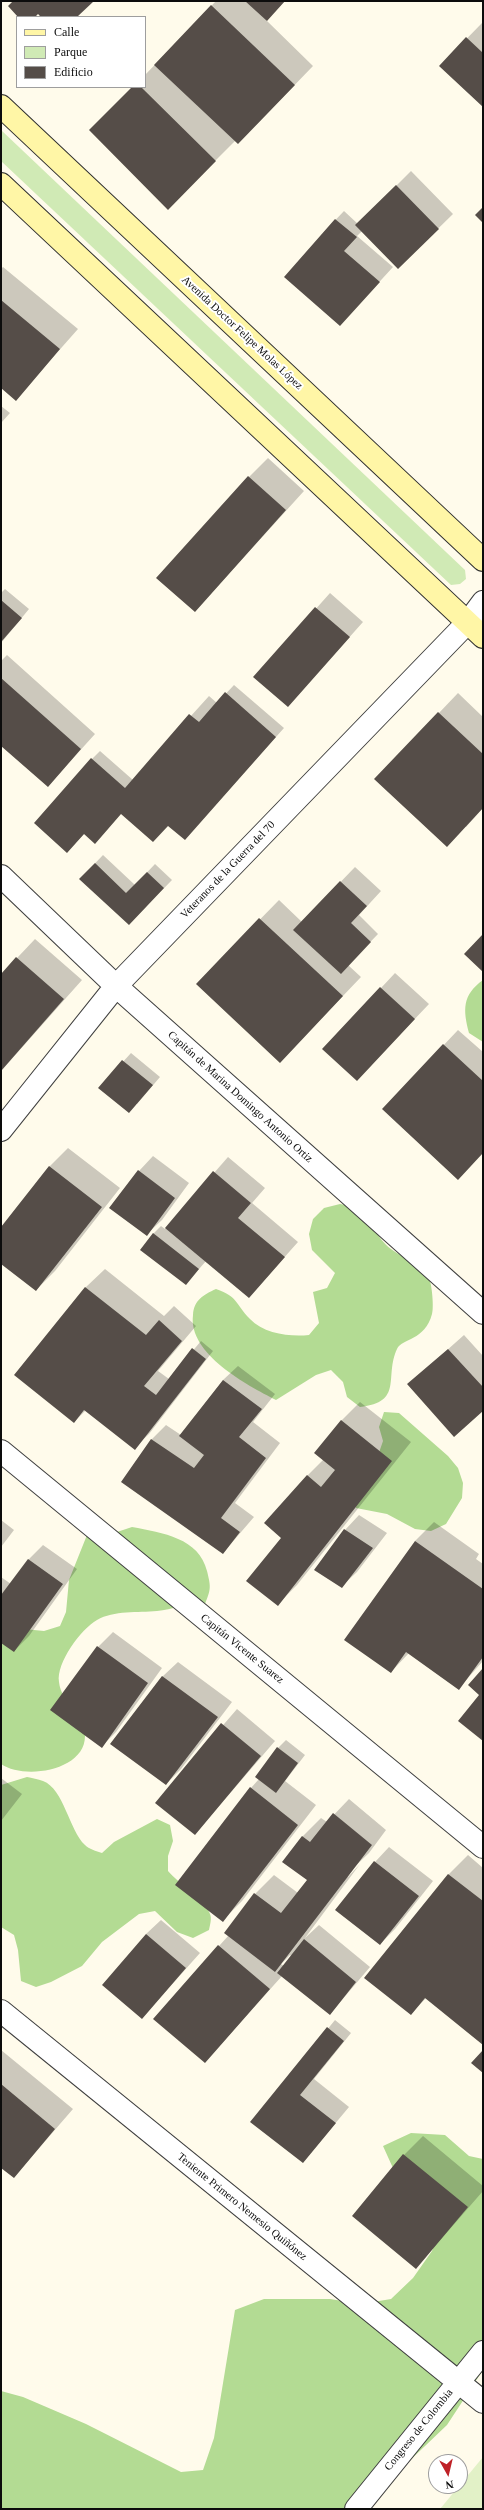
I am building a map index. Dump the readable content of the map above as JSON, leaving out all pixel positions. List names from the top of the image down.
{
  "streets": {
    "main road": ["Avenida Doctor Felipe Molas López"],
    "street": [
      "Veteranos de la Guerra del 70",
      "Capitán de Marina Domingo Antonio Ortiz",
      "Capitán Vicente Suarez",
      "Teniente Primero Nemesio Quiñónez",
      "Congreso de Colombia"
    ]
  },
  "crossings": [
    ["Veteranos de la Guerra del 70", "Capitán de Marina Domingo Antonio Ortiz"],
    ["Teniente Primero Nemesio Quiñónez", "Congreso de Colombia"]
  ],
  "legend": ["Calle", "Parque", "Edificio"],
  "north": "bottom"
}
